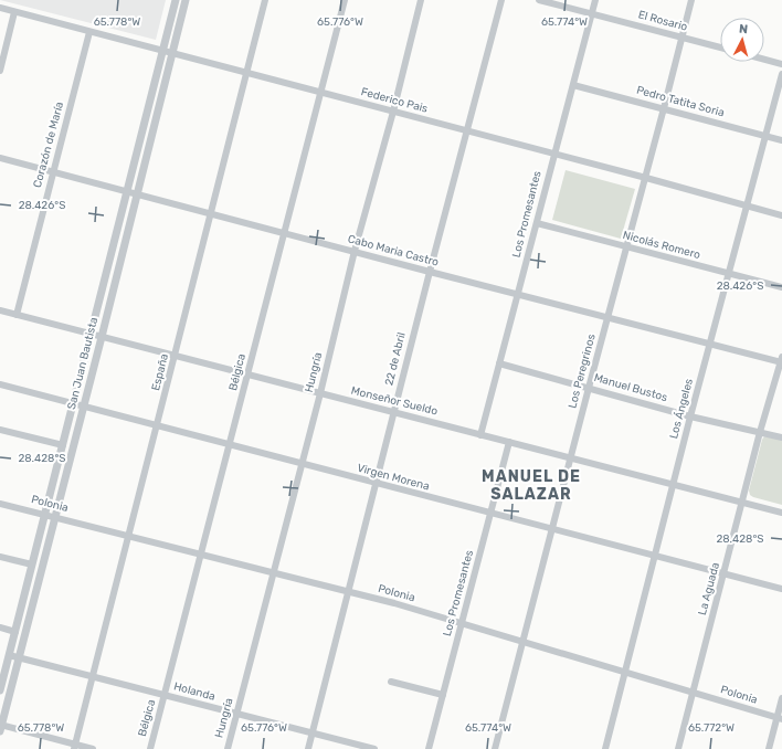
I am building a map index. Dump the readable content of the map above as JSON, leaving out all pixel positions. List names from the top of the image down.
{
  "streets": {
    "street": [
      "El Rosario",
      "Federico Pais",
      "Pedro Tatita Soria",
      "Corazón de María",
      "Los Promesantes",
      "Nicolás Romero",
      "Cabo Maria Castro",
      "22 de Abril",
      "San Juan Bautista",
      "Los Peregrinos",
      "España",
      "Bélgica",
      "Hungría",
      "Manuel Bustos",
      "Monseñor Sueldo",
      "Los Ángeles",
      "Virgen Morena",
      "Polonia",
      "La Aguada",
      "Holanda"
    ]
  },
  "crossings": [
    ["El Rosario", "Los Promesantes"],
    ["El Rosario", "Los Peregrinos"],
    ["Federico Pais", "Corazón de María"],
    ["Federico Pais", "Los Promesantes"],
    ["Federico Pais", "22 de Abril"],
    ["Federico Pais", "San Juan Bautista"],
    ["Federico Pais", "Los Peregrinos"],
    ["Federico Pais", "España"],
    ["Federico Pais", "Bélgica"],
    ["Federico Pais", "Hungría"],
    ["Federico Pais", "Los Ángeles"],
    ["Pedro Tatita Soria", "Los Promesantes"],
    ["Pedro Tatita Soria", "Los Peregrinos"],
    ["Pedro Tatita Soria", "Los Ángeles"],
    ["Corazón de María", "Cabo Maria Castro"],
    ["Corazón de María", "Monseñor Sueldo"],
    ["Los Promesantes", "Nicolás Romero"],
    ["Los Promesantes", "Cabo Maria Castro"],
    ["Los Promesantes", "Manuel Bustos"],
    ["Los Promesantes", "Monseñor Sueldo"],
    ["Los Promesantes", "Virgen Morena"],
    ["Los Promesantes", "Polonia"],
    ["Nicolás Romero", "Los Peregrinos"],
    ["Nicolás Romero", "Los Ángeles"],
    ["Cabo Maria Castro", "22 de Abril"],
    ["Cabo Maria Castro", "San Juan Bautista"],
    ["Cabo Maria Castro", "Los Peregrinos"],
    ["Cabo Maria Castro", "España"],
    ["Cabo Maria Castro", "Bélgica"],
    ["Cabo Maria Castro", "Hungría"],
    ["Cabo Maria Castro", "Los Ángeles"],
    ["Cabo Maria Castro", "La Aguada"],
    ["22 de Abril", "Monseñor Sueldo"],
    ["22 de Abril", "Virgen Morena"],
    ["22 de Abril", "Polonia"],
    ["22 de Abril", "Holanda"],
    ["San Juan Bautista", "Monseñor Sueldo"],
    ["San Juan Bautista", "Virgen Morena"],
    ["San Juan Bautista", "Polonia"],
    ["San Juan Bautista", "Holanda"],
    ["Los Peregrinos", "Manuel Bustos"],
    ["Los Peregrinos", "Monseñor Sueldo"],
    ["Los Peregrinos", "Virgen Morena"],
    ["Los Peregrinos", "Polonia"],
    ["España", "Monseñor Sueldo"],
    ["España", "Virgen Morena"],
    ["España", "Polonia"],
    ["España", "Holanda"],
    ["Bélgica", "Monseñor Sueldo"],
    ["Bélgica", "Virgen Morena"],
    ["Bélgica", "Polonia"],
    ["Bélgica", "Holanda"],
    ["Hungría", "Monseñor Sueldo"],
    ["Hungría", "Virgen Morena"],
    ["Hungría", "Polonia"],
    ["Hungría", "Holanda"],
    ["Manuel Bustos", "Los Ángeles"],
    ["Manuel Bustos", "La Aguada"],
    ["Monseñor Sueldo", "Los Ángeles"],
    ["Monseñor Sueldo", "La Aguada"],
    ["Los Ángeles", "Virgen Morena"],
    ["Los Ángeles", "Polonia"],
    ["Virgen Morena", "La Aguada"],
    ["Polonia", "La Aguada"]
  ],
  "districts": ["MANUEL DE SALAZAR"],
  "north": "top",
  "coordinates": [
    "65.778°W",
    "65.776°W",
    "65.774°W",
    "28.426°S",
    "28.428°S",
    "65.772°W"
  ]
}
